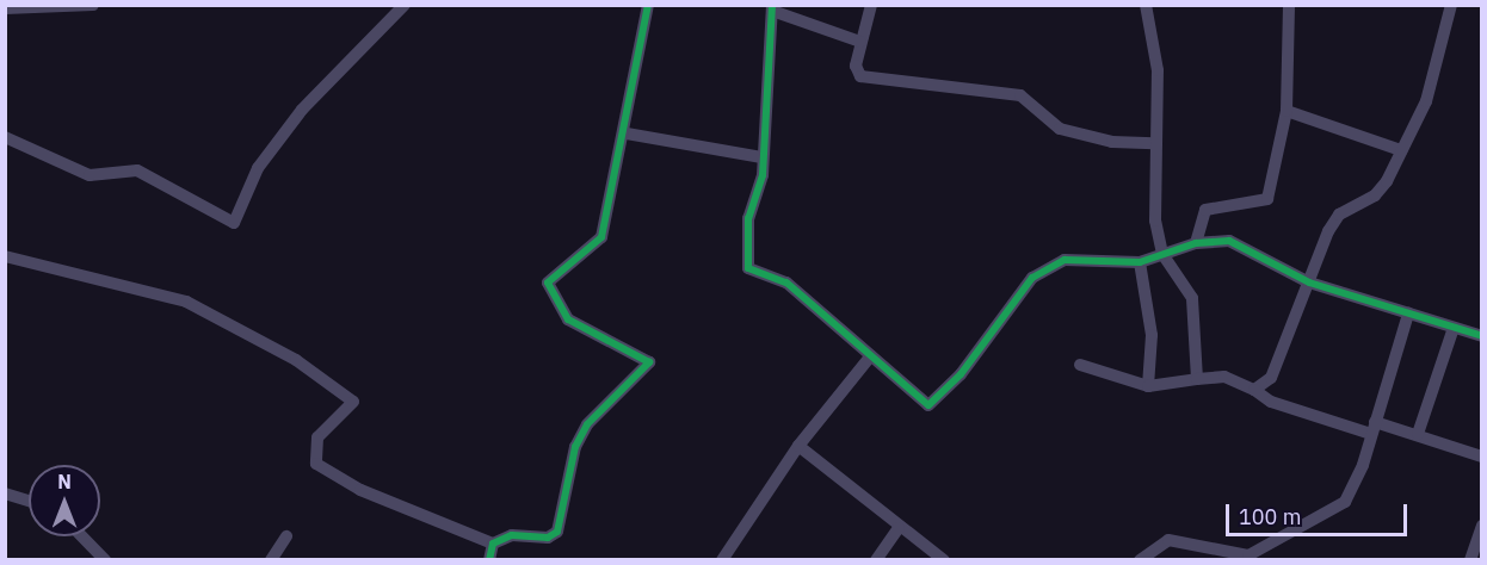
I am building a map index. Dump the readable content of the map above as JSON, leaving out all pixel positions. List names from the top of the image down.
{
  "scale_bar": "100 m",
  "north": "top"
}
